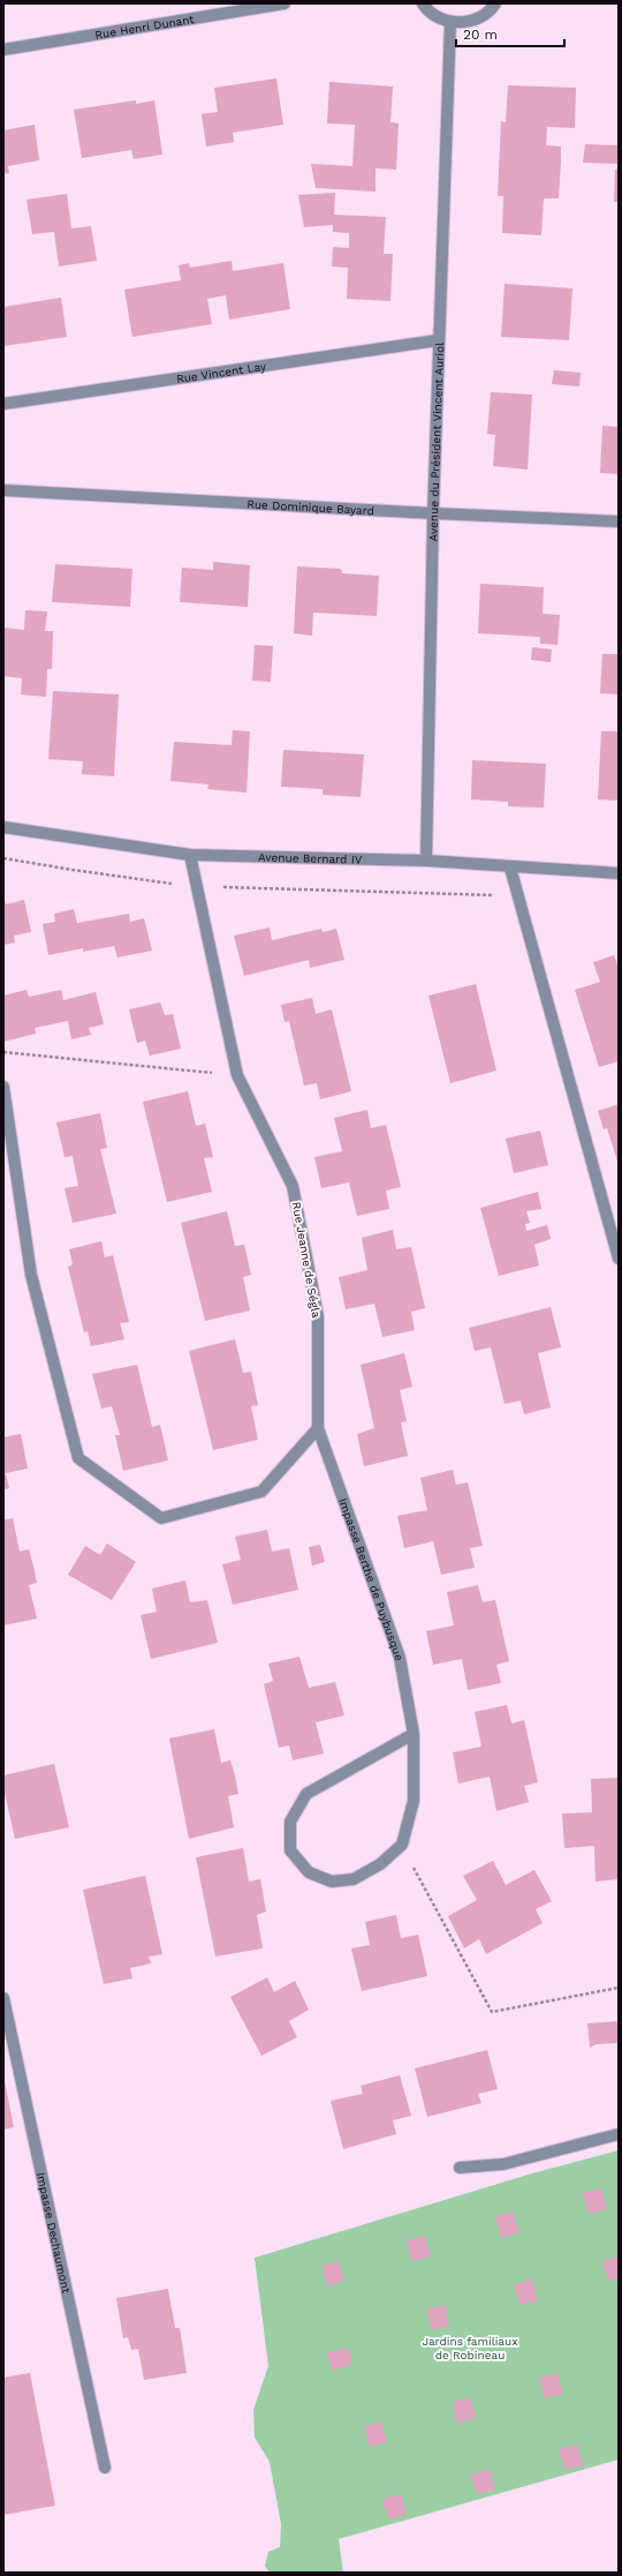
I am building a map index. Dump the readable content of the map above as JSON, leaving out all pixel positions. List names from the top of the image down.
{
  "streets": {
    "street": [
      "Rue Henri Dunant",
      "Rue Vincent Lay",
      "Avenue du Président Vincent Auriol",
      "Rue Dominique Bayard",
      "Avenue Bernard IV",
      "Rue Jeanne de Ségla",
      "Impasse Berthe de Puybusque",
      "Impasse Dechaumont"
    ]
  },
  "crossings": [
    ["Rue Vincent Lay", "Avenue du Président Vincent Auriol"],
    ["Avenue du Président Vincent Auriol", "Rue Dominique Bayard"],
    ["Avenue du Président Vincent Auriol", "Avenue Bernard IV"],
    ["Avenue Bernard IV", "Rue Jeanne de Ségla"],
    ["Rue Jeanne de Ségla", "Impasse Berthe de Puybusque"]
  ],
  "parks": ["Jardins familiaux de Robineau"],
  "scale_bar": "20 m"
}
